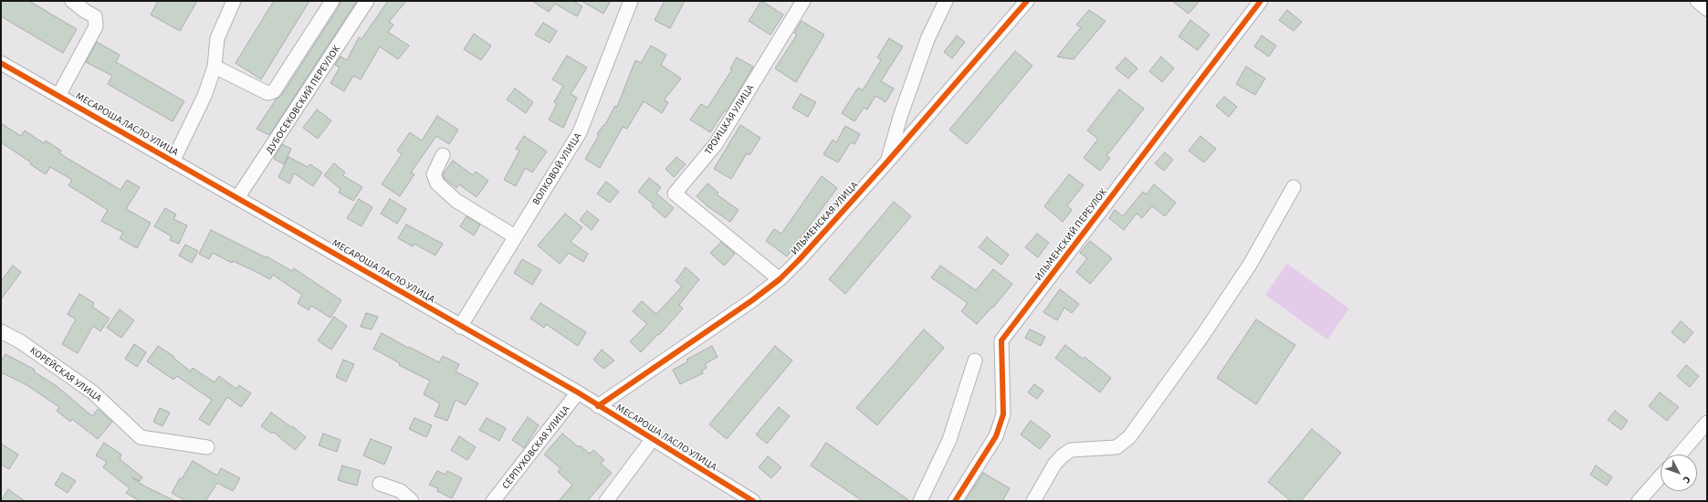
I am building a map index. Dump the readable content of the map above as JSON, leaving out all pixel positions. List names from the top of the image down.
{
  "streets": {
    "street": [
      "ДУБОСЕКОВСКИЙ ПЕРЕУЛОК",
      "ТРОИЦКАЯ УЛИЦА",
      "МЕСАРОША ЛАСЛО УЛИЦА",
      "ВОЛКОВОЙ УЛИЦА",
      "ИЛЬМЕНСКАЯ УЛИЦА",
      "ИЛЬМЕНСКИЙ ПЕРЕУЛОК",
      "КОРЕЙСКАЯ УЛИЦА",
      "СЕРПУХОВСКАЯ УЛИЦА"
    ]
  },
  "crossings": [
    ["ДУБОСЕКОВСКИЙ ПЕРЕУЛОК", "МЕСАРОША ЛАСЛО УЛИЦА"],
    ["ТРОИЦКАЯ УЛИЦА", "ИЛЬМЕНСКАЯ УЛИЦА"],
    ["МЕСАРОША ЛАСЛО УЛИЦА", "ВОЛКОВОЙ УЛИЦА"],
    ["МЕСАРОША ЛАСЛО УЛИЦА", "ИЛЬМЕНСКАЯ УЛИЦА"],
    ["МЕСАРОША ЛАСЛО УЛИЦА", "СЕРПУХОВСКАЯ УЛИЦА"]
  ],
  "north": "bottom right"
}
